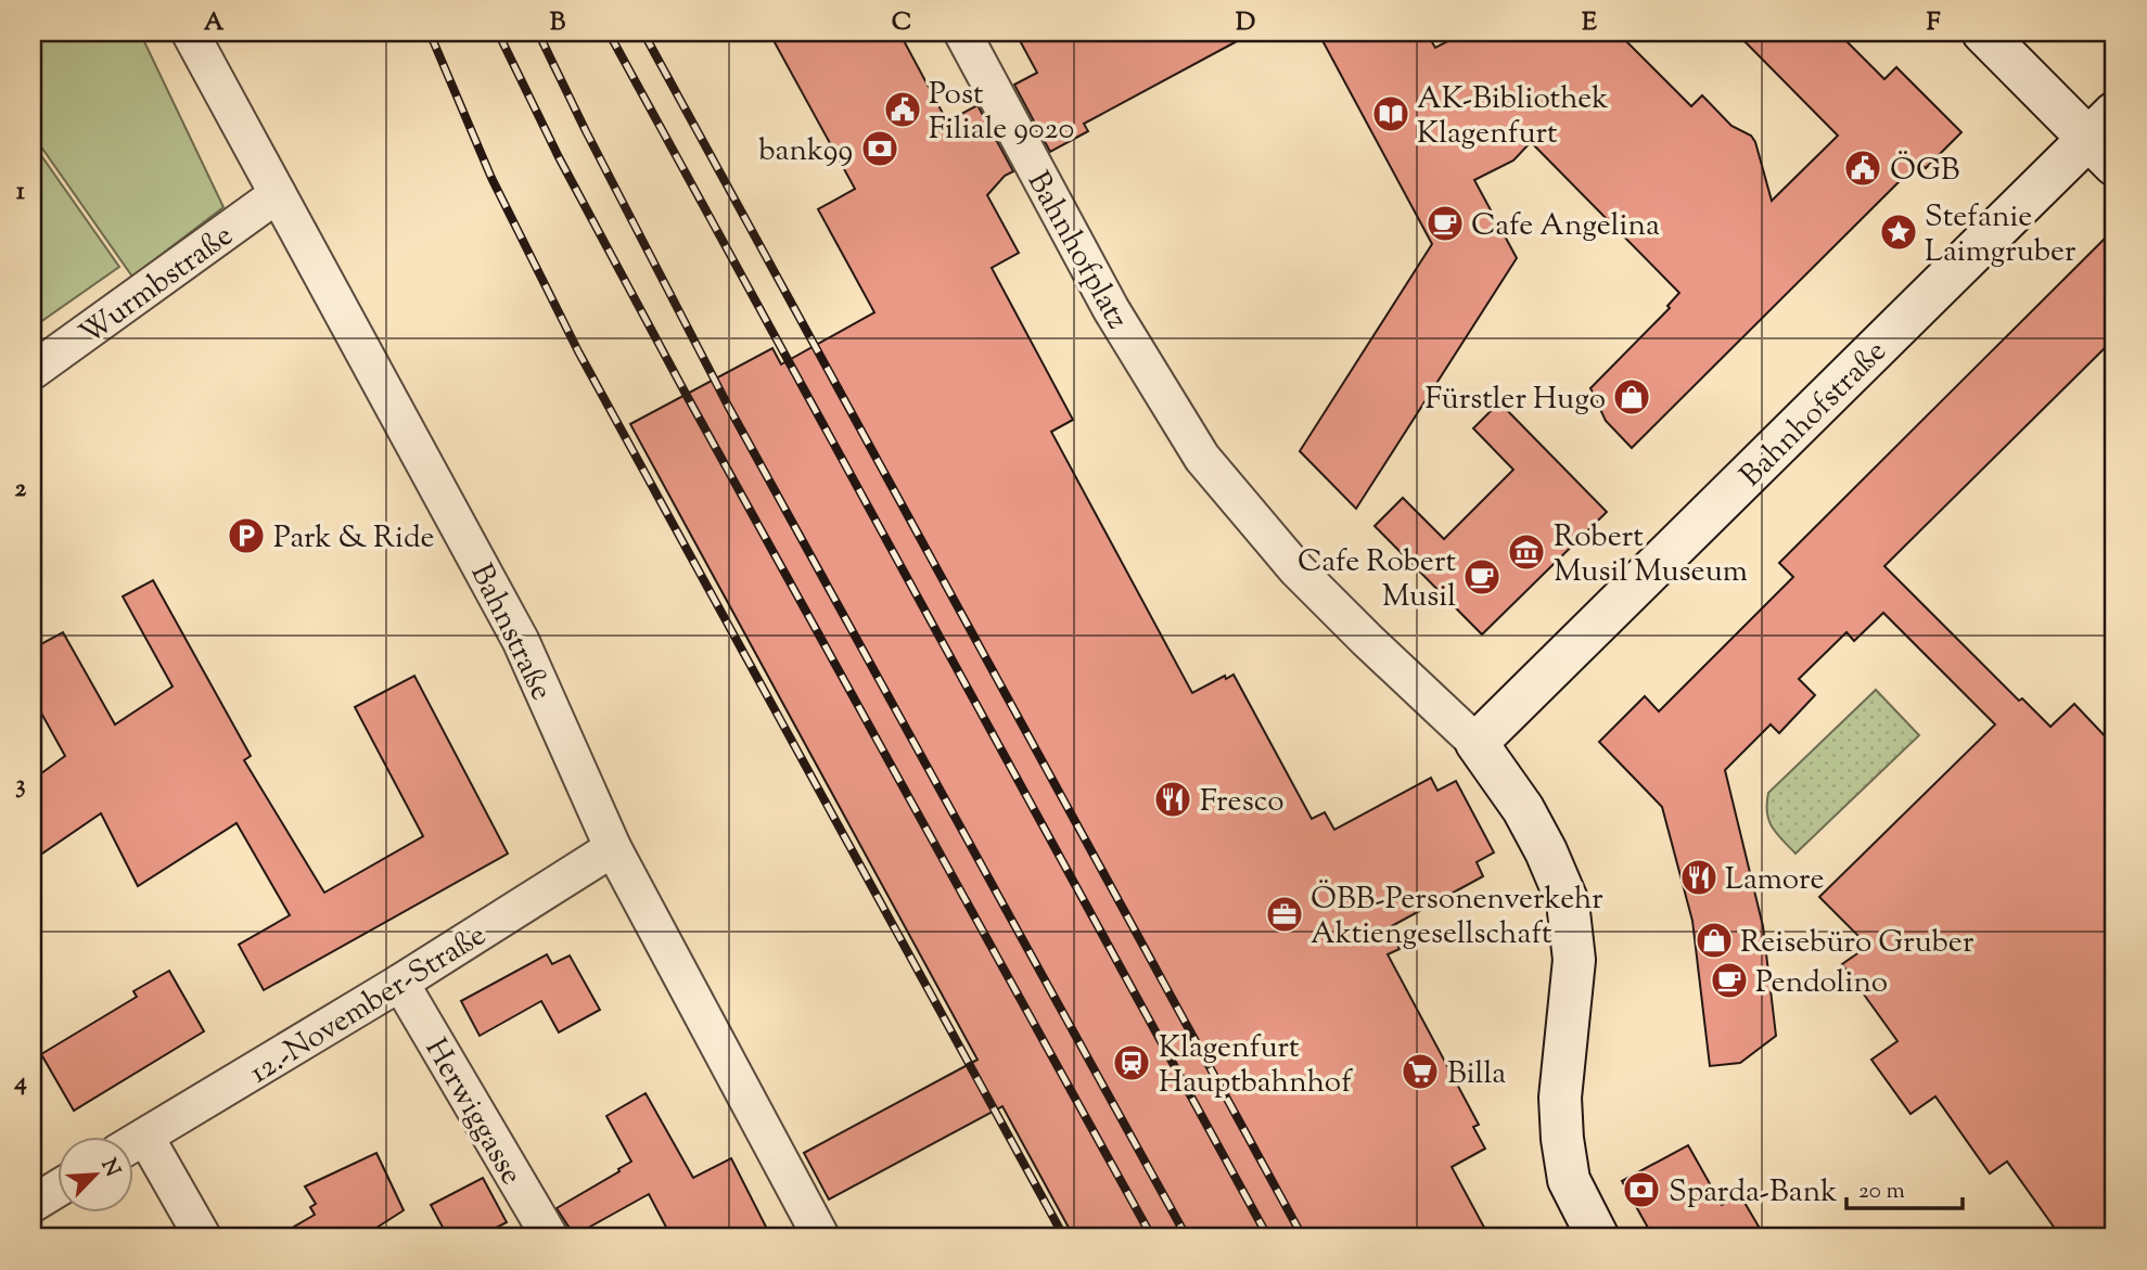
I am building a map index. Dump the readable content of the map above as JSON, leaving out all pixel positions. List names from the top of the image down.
{
  "streets": {
    "street": [
      "Bahnhofplatz",
      "Wurmbstraße",
      "Bahnhofstraße",
      "Bahnstraße",
      "12.-November-Straße",
      "Herwiggasse"
    ]
  },
  "crossings": [
    ["Bahnhofplatz", "Bahnhofstraße"],
    ["Wurmbstraße", "Bahnstraße"],
    ["Bahnstraße", "12.-November-Straße"],
    ["12.-November-Straße", "Herwiggasse"]
  ],
  "places": {
    "public building": ["Post Filiale 9020", "ÖGB"],
    "library": ["AK-Bibliothek Klagenfurt"],
    "bank": ["bank99", "Sparda-Bank"],
    "cafe": ["Cafe Angelina", "Cafe Robert Musil", "Pendolino"],
    "place": ["Stefanie Laimgruber"],
    "shop": ["Fürstler Hugo", "Reisebüro Gruber"],
    "parking": ["Park & Ride"],
    "museum": ["Robert Musil Museum"],
    "restaurant": ["Fresco", "Lamore"],
    "office": ["ÖBB-Personenverkehr Aktiengesellschaft"],
    "station": ["Klagenfurt Hauptbahnhof"],
    "supermarket": ["Billa"]
  },
  "scale_bar": "20 m",
  "north": "top right",
  "grid": {
    "columns": [
      "A",
      "B",
      "C",
      "D",
      "E",
      "F"
    ],
    "rows": [
      "1",
      "2",
      "3",
      "4"
    ]
  }
}
